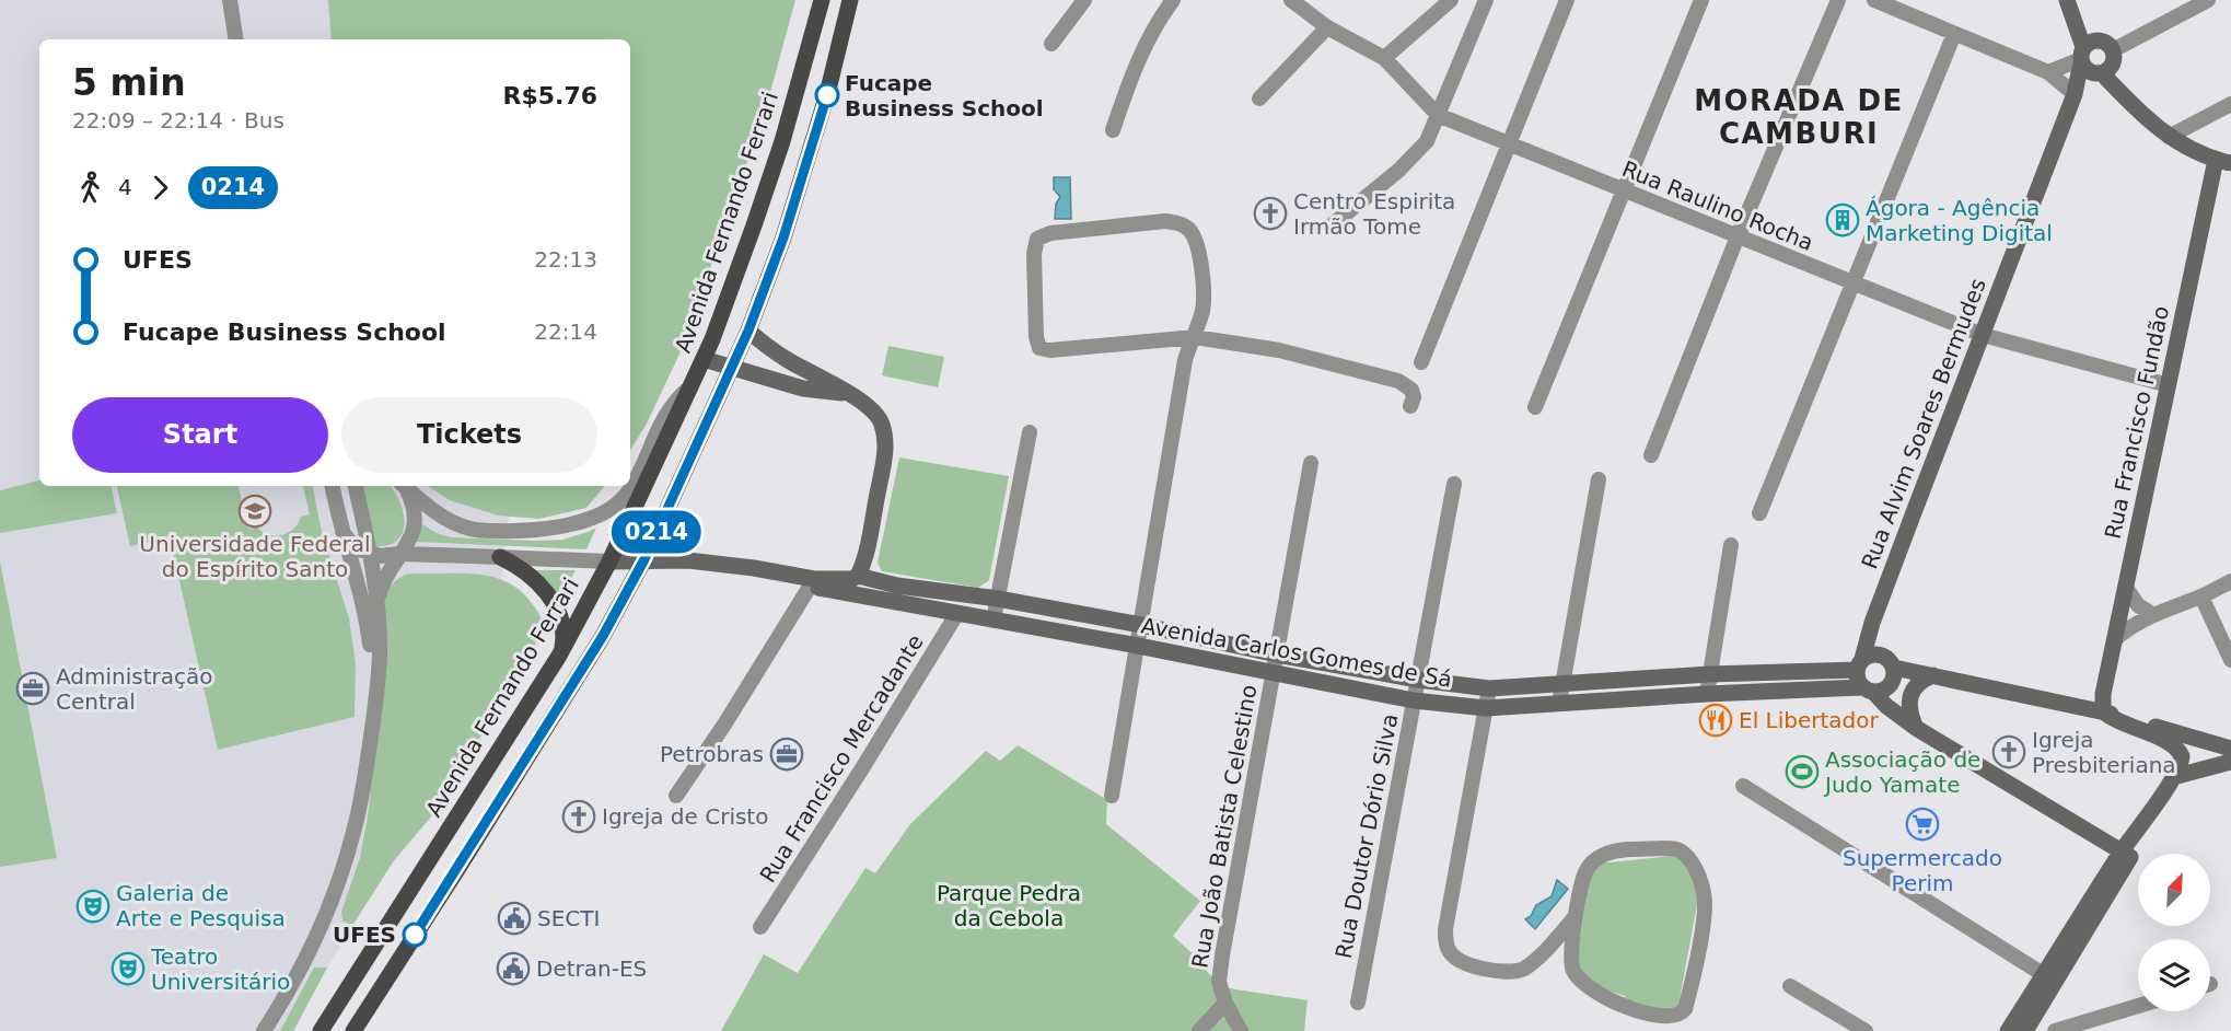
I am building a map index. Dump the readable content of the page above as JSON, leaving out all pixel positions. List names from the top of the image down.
{
  "streets": {
    "main road": ["Avenida Fernando Ferrari"],
    "street": [
      "Rua Raulino Rocha",
      "Rua Francisco Fundão",
      "Rua Alvim Soares Bermudes",
      "Avenida Carlos Gomes de Sá",
      "Rua Francisco Mercadante",
      "Rua João Batista Celestino",
      "Rua Doutor Dório Silva"
    ]
  },
  "crossings": [
    ["Rua Raulino Rocha", "Rua Francisco Fundão"],
    ["Rua Raulino Rocha", "Rua Alvim Soares Bermudes"],
    ["Avenida Fernando Ferrari", "Avenida Carlos Gomes de Sá"],
    ["Rua Alvim Soares Bermudes", "Avenida Carlos Gomes de Sá"],
    ["Avenida Carlos Gomes de Sá", "Rua Francisco Mercadante"],
    ["Avenida Carlos Gomes de Sá", "Rua João Batista Celestino"],
    ["Avenida Carlos Gomes de Sá", "Rua Doutor Dório Silva"]
  ],
  "districts": ["MORADA DE CAMBURI"],
  "parks": ["Parque Pedra da Cebola"],
  "places": {
    "other": ["Fucape Business School", "UFES"],
    "church": ["Centro Espirita Irmão Tome", "Igreja Presbiteriana", "Igreja de Cristo"],
    "building": ["Ágora - Agência Marketing Digital"],
    "school or university": ["Universidade Federal do Espírito Santo"],
    "office": ["Administração Central", "Petrobras"],
    "restaurant": ["El Libertador"],
    "sports": ["Associação de Judo Yamate"],
    "supermarket": ["Supermercado Perim"],
    "theatre": ["Galeria de Arte e Pesquisa", "Teatro Universitário"],
    "public building": ["SECTI", "Detran-ES"]
  },
  "lines": ["bus line 0214"],
  "north": "top right",
  "page": {
    "on_map": "0214",
    "heading": ["5 min", "22:09 – 22:14 · Bus", "R$5.76"],
    "legs": ["4", "0214"],
    "list": [
      {
        "name": "UFES",
        "value": "22:13"
      },
      {
        "name": "Fucape Business School",
        "value": "22:14"
      }
    ],
    "buttons": ["Start", "Tickets"]
  }
}
